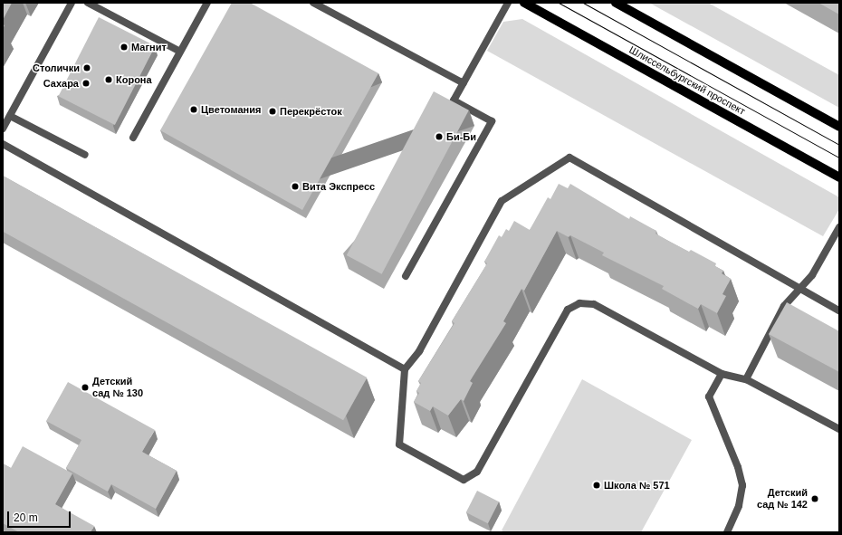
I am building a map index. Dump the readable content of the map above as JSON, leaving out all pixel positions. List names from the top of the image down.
{
  "streets": {
    "main road": ["Шлиссельбургский проспект"]
  },
  "places": [
    "Магнит",
    "Столички",
    "Корона",
    "Сахара",
    "Цветомания",
    "Перекрёсток",
    "Би-Би",
    "Вита Экспресс",
    "Детский сад № 130",
    "Школа № 571",
    "Детский сад № 142"
  ],
  "scale_bar": "20 m"
}
